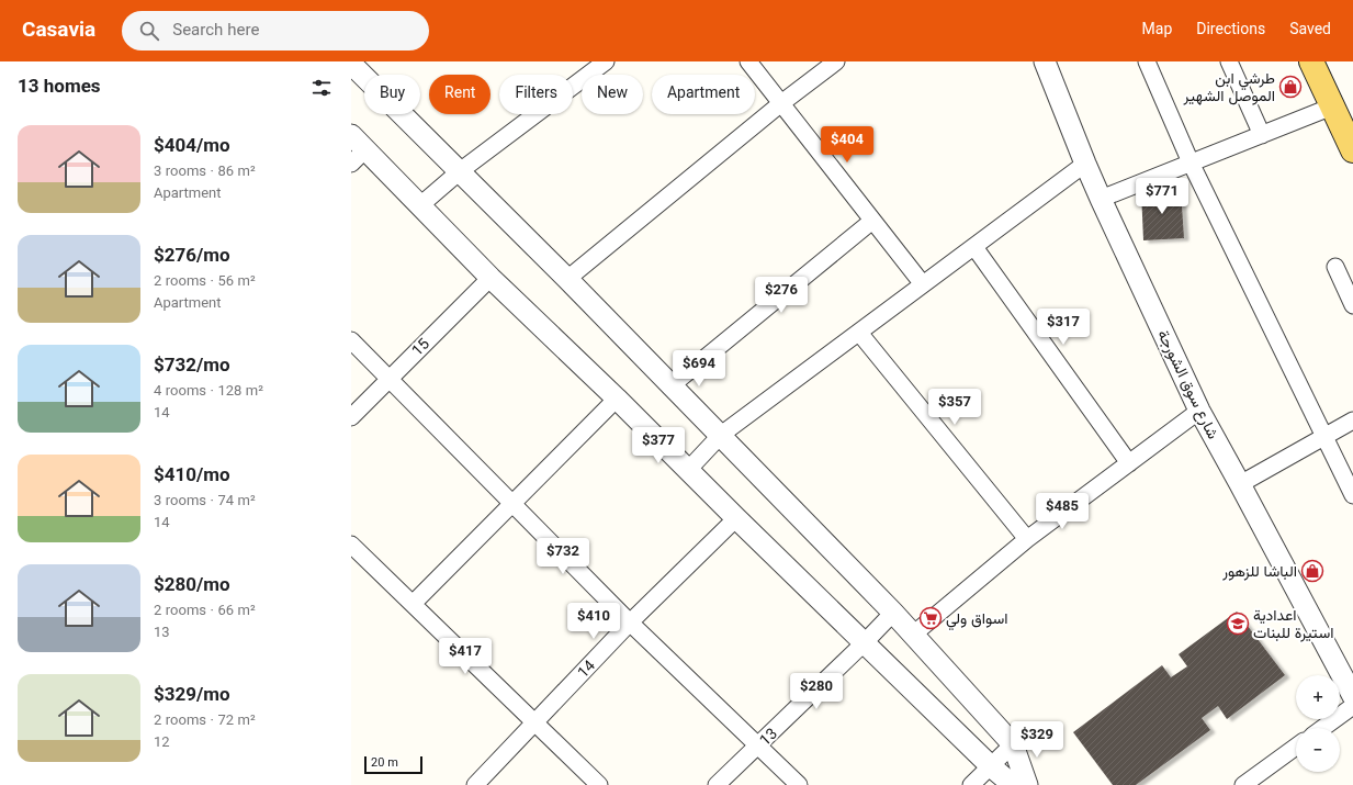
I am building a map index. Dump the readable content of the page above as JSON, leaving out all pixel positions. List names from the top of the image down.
{
  "streets": {
    "street": [
      "15",
      "شارع سوق الشورجة",
      "14",
      "13"
    ]
  },
  "places": {
    "shop": ["طرشي ابن الموصل الشهير", "الباشا للزهور"],
    "supermarket": ["اسواق ولي"],
    "school or university": ["اعدادية استيرة للبنات"]
  },
  "scale_bar": "20 m",
  "page": {
    "header": "Casavia",
    "search": "Search here",
    "nav": ["Map", "Directions", "Saved"],
    "heading": "13 homes",
    "chip": [
      "Buy",
      "Rent",
      "Filters",
      "New",
      "Apartment"
    ],
    "list": [
      {
        "name": "$404/mo",
        "note": "3 rooms · 86 m² · Apartment"
      },
      {
        "name": "$276/mo",
        "note": "2 rooms · 56 m² · Apartment"
      },
      {
        "name": "$732/mo",
        "note": "4 rooms · 128 m² · 14"
      },
      {
        "name": "$410/mo",
        "note": "3 rooms · 74 m² · 14"
      },
      {
        "name": "$280/mo",
        "note": "2 rooms · 66 m² · 13"
      },
      {
        "name": "$329/mo",
        "note": "2 rooms · 72 m² · 12"
      }
    ],
    "price": [
      "$404",
      "$771",
      "$276",
      "$317",
      "$694",
      "$357",
      "$377",
      "$485",
      "$732",
      "$410",
      "$417",
      "$280",
      "$329"
    ],
    "map_buttons": ["+", "−"],
    "scale": "20 m"
  }
}
